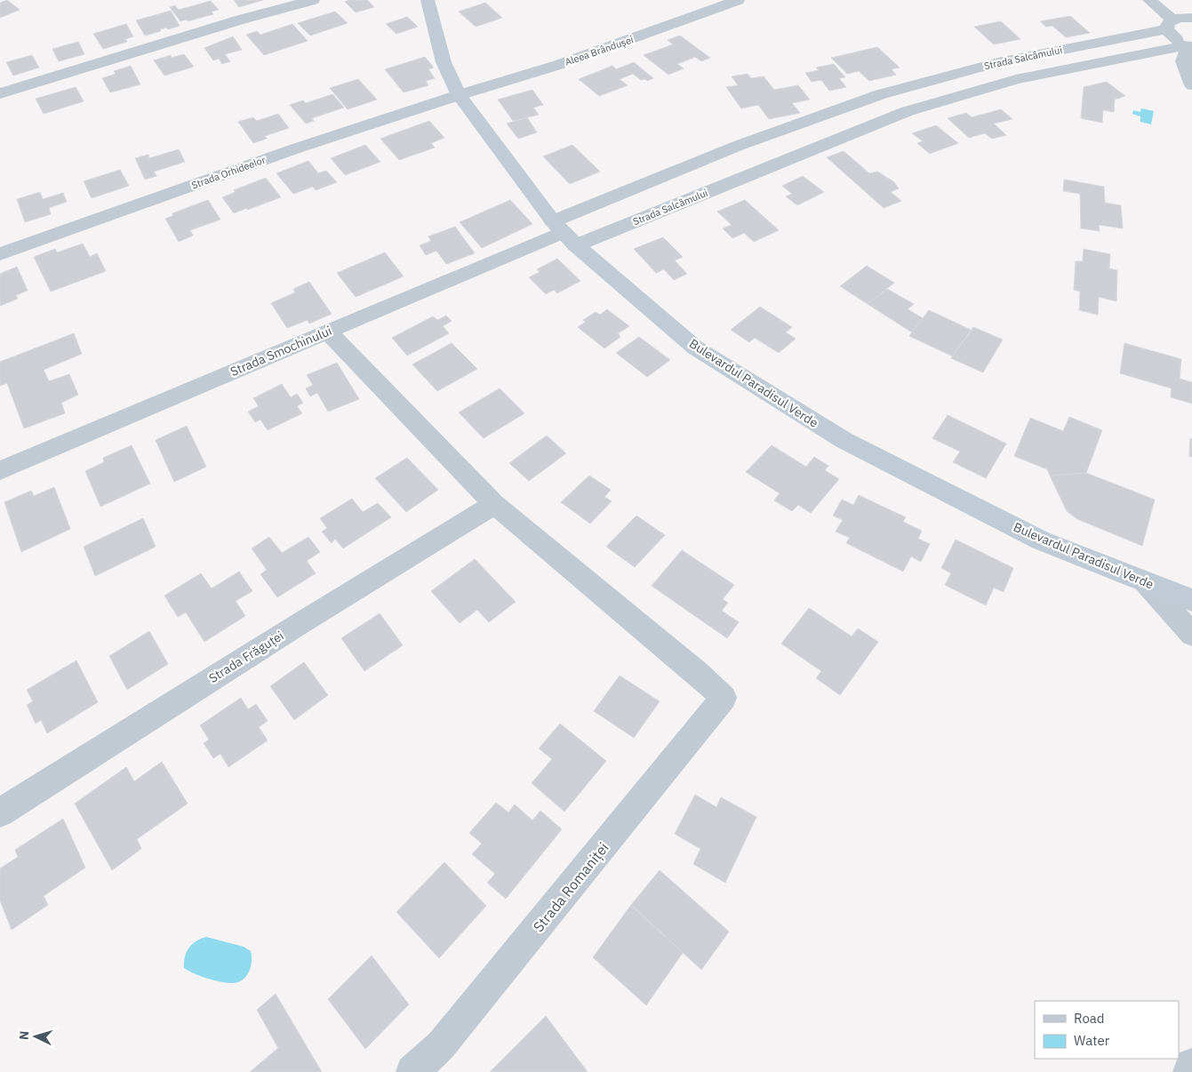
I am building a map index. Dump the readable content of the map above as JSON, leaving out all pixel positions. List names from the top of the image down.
{
  "streets": {
    "street": [
      "Aleea Brândușei",
      "Strada Salcâmului",
      "Strada Orhideelor",
      "Strada Smochinului",
      "Bulevardul Paradisul Verde",
      "Strada Frăguței",
      "Strada Romaniței"
    ]
  },
  "crossings": [
    ["Aleea Brândușei", "Strada Orhideelor"],
    ["Aleea Brândușei", "Bulevardul Paradisul Verde"],
    ["Strada Salcâmului", "Strada Smochinului"],
    ["Strada Salcâmului", "Bulevardul Paradisul Verde"],
    ["Strada Orhideelor", "Bulevardul Paradisul Verde"],
    ["Strada Smochinului", "Bulevardul Paradisul Verde"],
    ["Strada Frăguței", "Strada Romaniței"]
  ],
  "legend": ["Road", "Water"],
  "north": "left"
}
